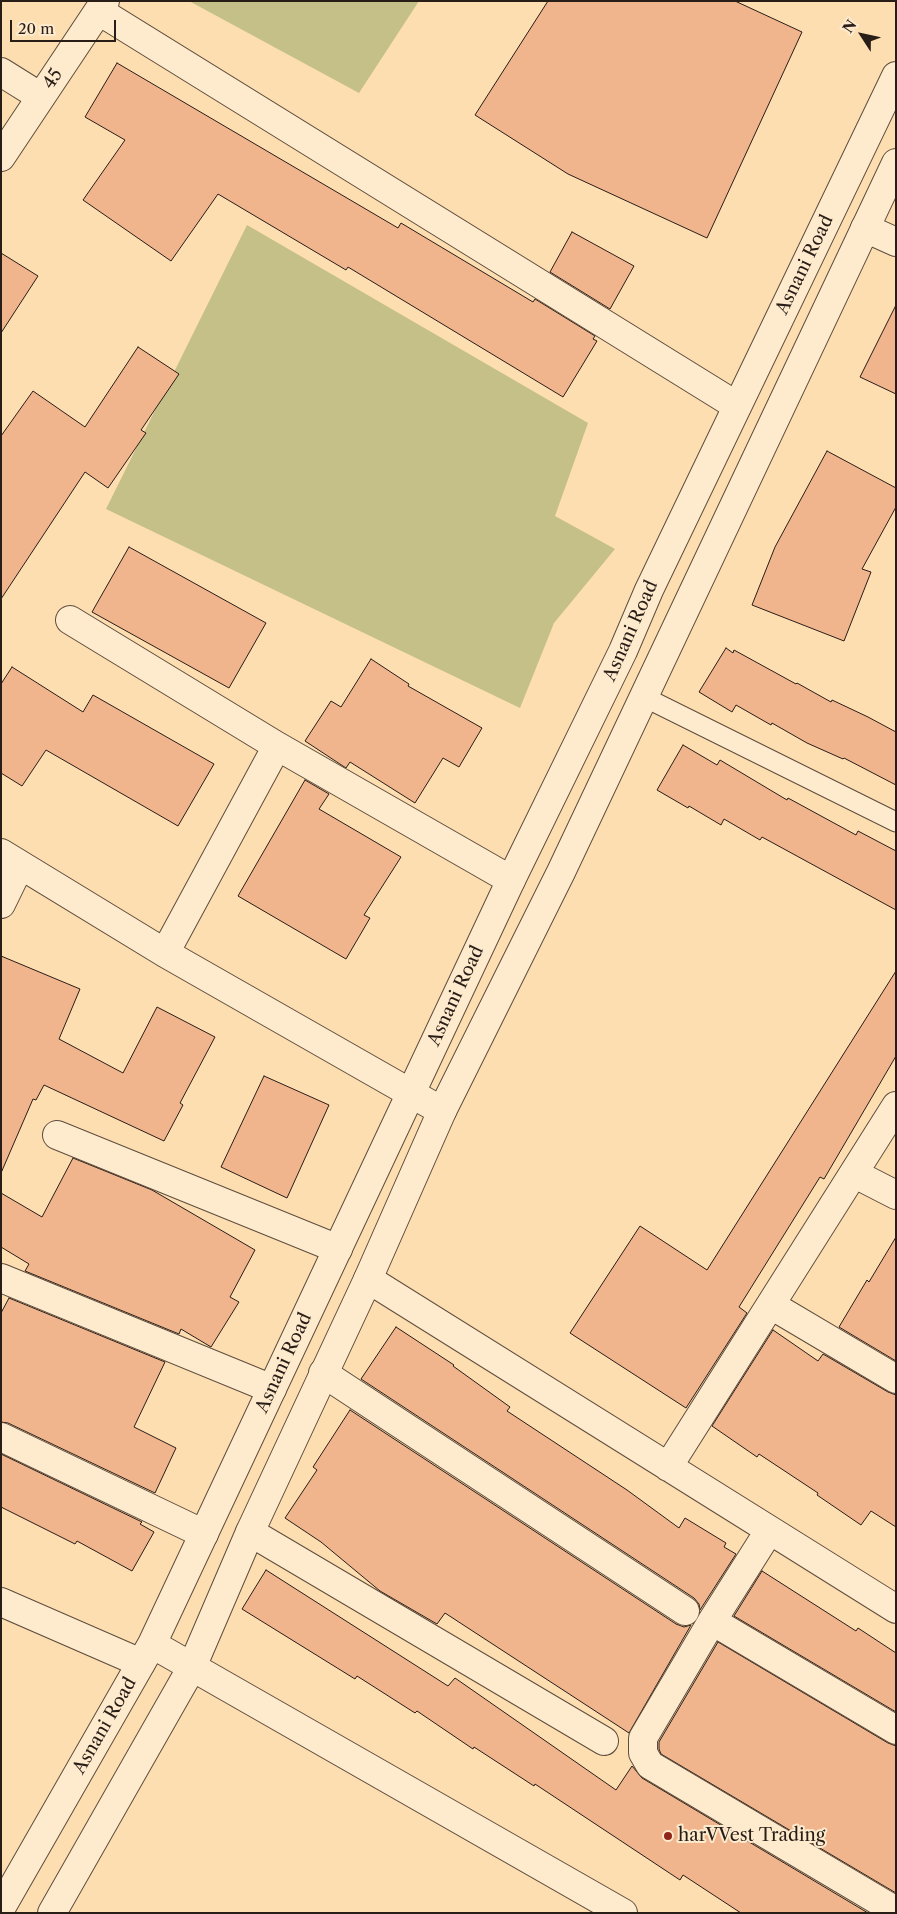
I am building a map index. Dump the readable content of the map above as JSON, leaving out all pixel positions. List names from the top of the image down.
{
  "streets": {
    "street": ["45", "Asnani Road"]
  },
  "places": ["harVVest Trading"],
  "scale_bar": "20 m",
  "north": "top left"
}
